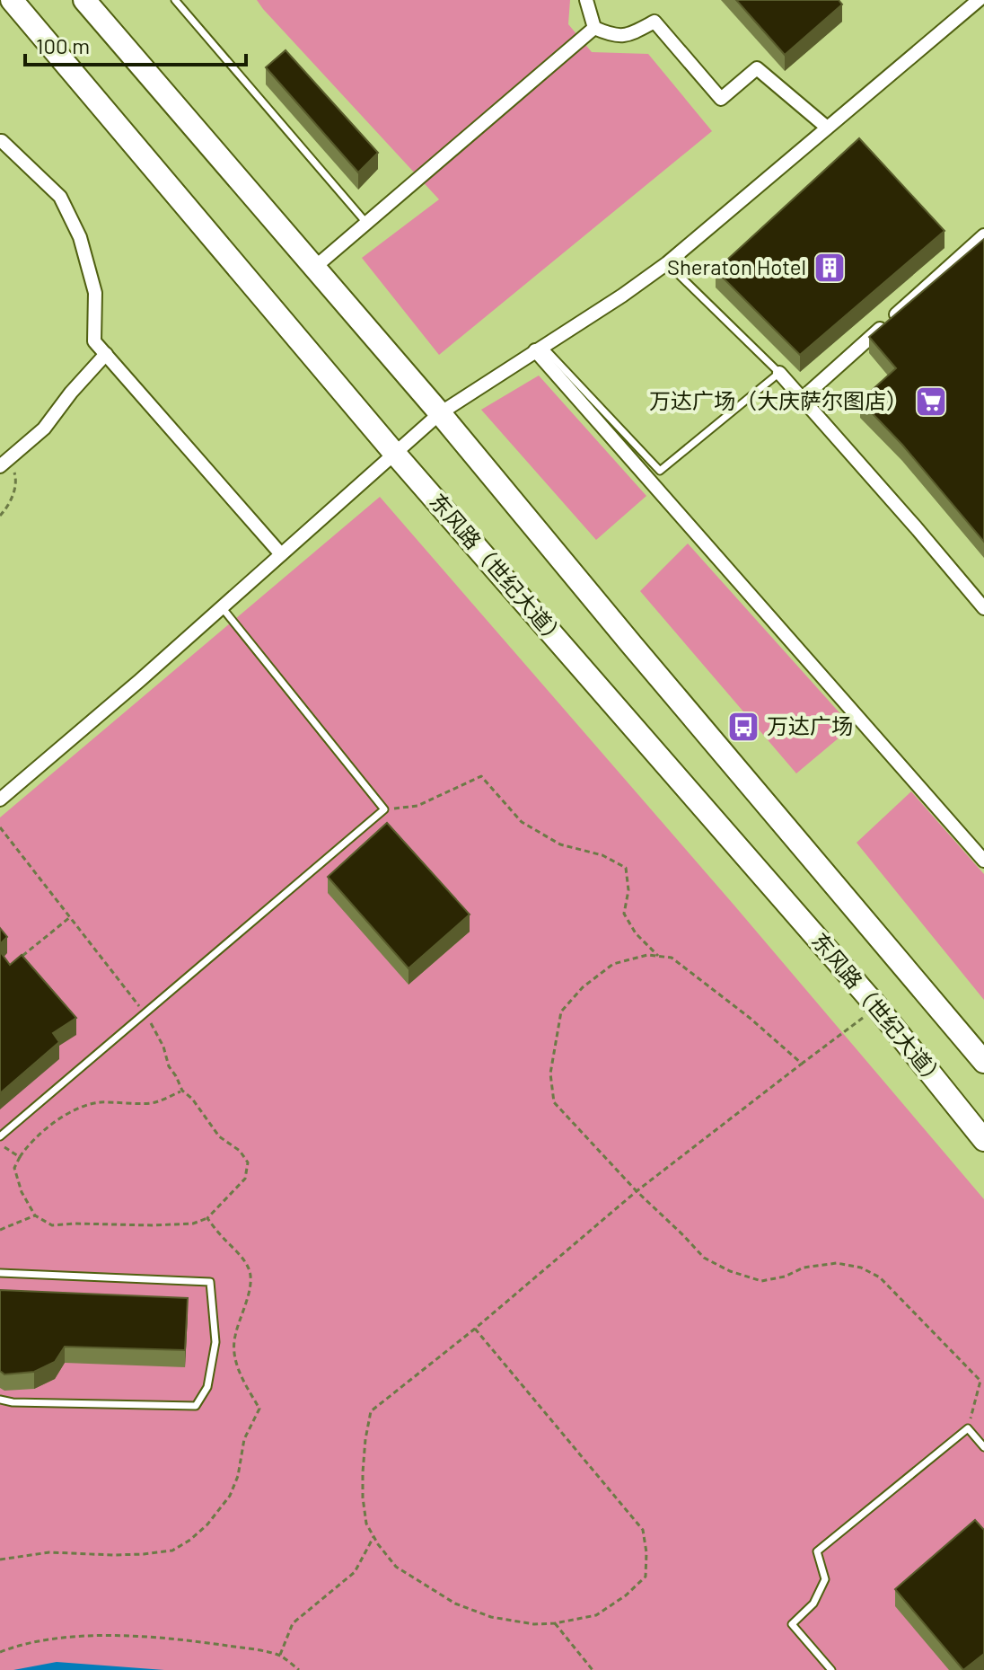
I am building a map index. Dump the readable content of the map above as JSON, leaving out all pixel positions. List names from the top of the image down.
{
  "streets": {
    "highway": ["东风路（世纪大道）"]
  },
  "places": {
    "building": ["Sheraton Hotel"],
    "supermarket": ["万达广场（大庆萨尔图店）"],
    "bus stop": ["万达广场"]
  },
  "scale_bar": "100 m"
}
